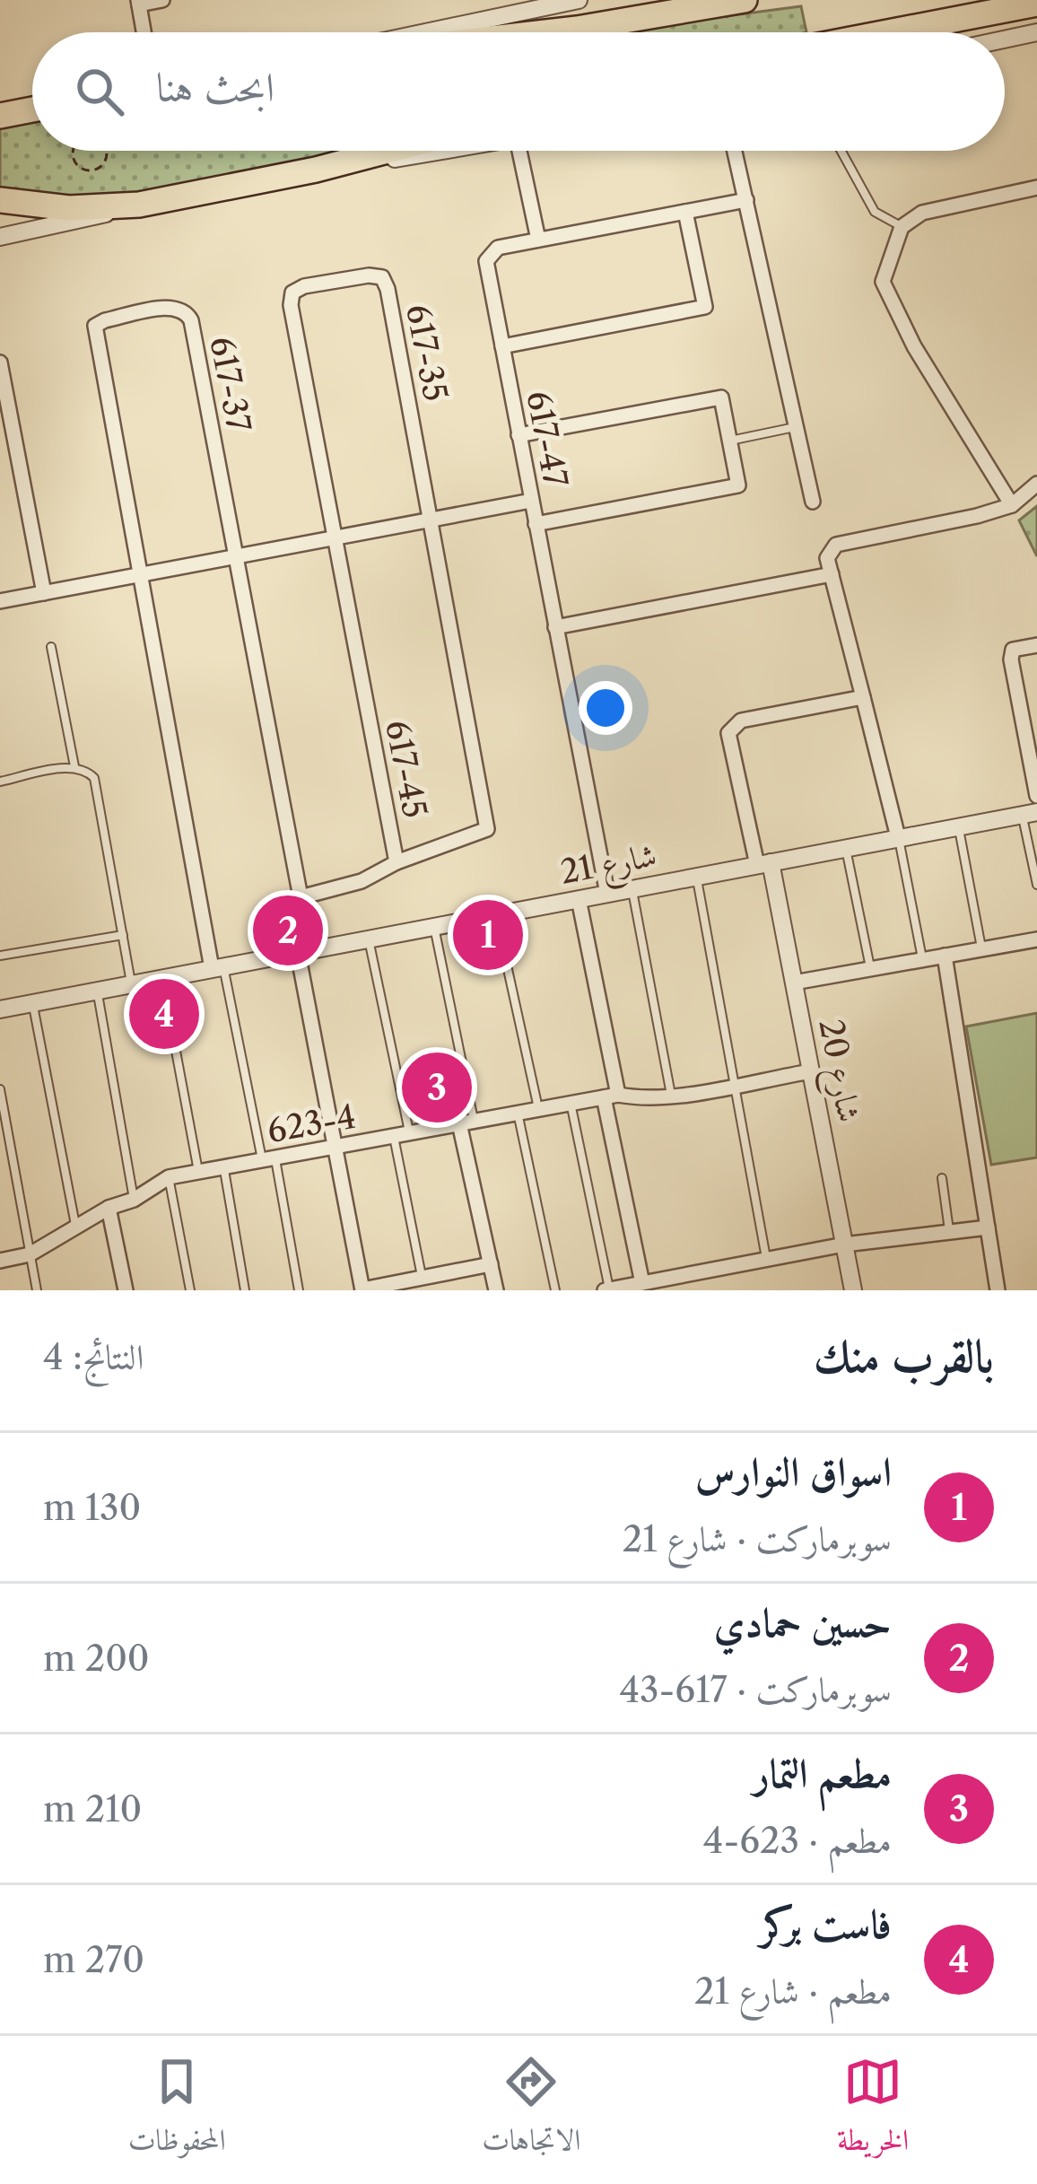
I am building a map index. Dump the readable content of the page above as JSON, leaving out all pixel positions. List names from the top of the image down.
{
  "streets": {
    "street": [
      "617-35",
      "617-37",
      "617-47",
      "617-45",
      "شارع 21",
      "شارع 20",
      "623-4"
    ]
  },
  "crossings": [
    ["617-35", "617-45"],
    ["617-47", "شارع 21"],
    ["شارع 21", "شارع 20"],
    ["شارع 20", "623-4"]
  ],
  "page": {
    "search": "ابحث هنا",
    "pins": [
      "2",
      "1",
      "4",
      "3"
    ],
    "heading": ["بالقرب منك", "النتائج: 4"],
    "list": [
      {
        "mark": "1",
        "name": "اسواق النوارس",
        "note": "سوبرماركت · شارع 21",
        "value": "130 m"
      },
      {
        "mark": "2",
        "name": "حسين حمادي",
        "note": "سوبرماركت · 617-43",
        "value": "200 m"
      },
      {
        "mark": "3",
        "name": "مطعم التمار",
        "note": "مطعم · 623-4",
        "value": "210 m"
      },
      {
        "mark": "4",
        "name": "فاست بركر",
        "note": "مطعم · شارع 21",
        "value": "270 m"
      }
    ],
    "nav": ["الخريطة", "الاتجاهات", "المحفوظات"]
  }
}
